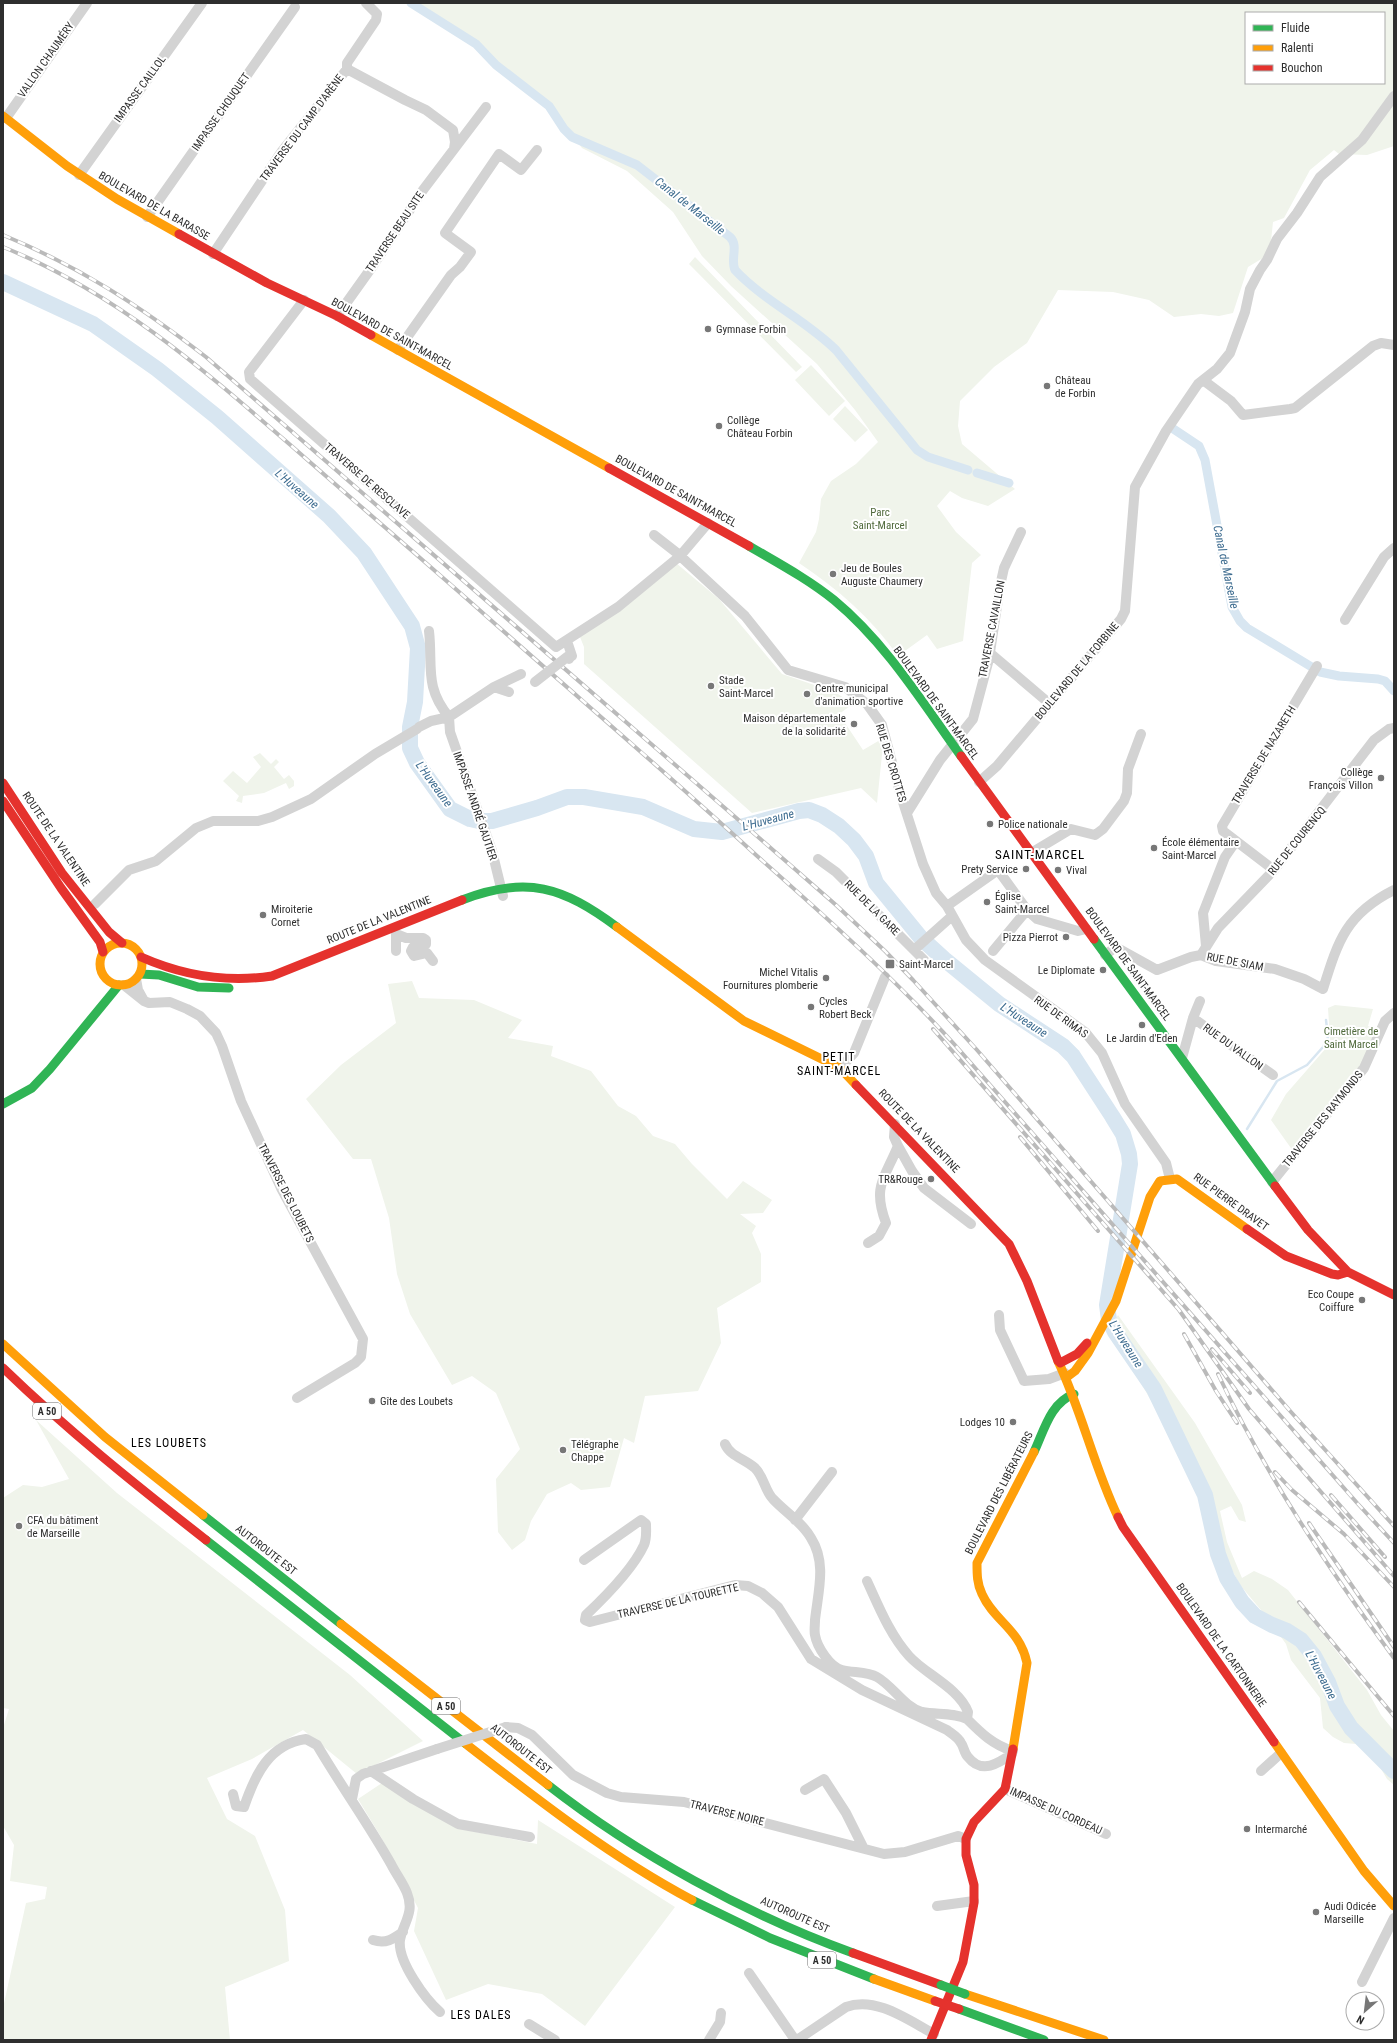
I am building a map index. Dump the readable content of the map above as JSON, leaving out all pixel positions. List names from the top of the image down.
{
  "streets": {
    "main road": [
      "BOULEVARD DE LA BARASSE",
      "BOULEVARD DE SAINT-MARCEL",
      "ROUTE DE LA VALENTINE",
      "RUE PIERRE DRAVET",
      "A 50",
      "BOULEVARD DES LIBÉRATEURS",
      "AUTOROUTE EST",
      "BOULEVARD DE LA CARTONNERIE"
    ],
    "street": [
      "VALLON CHAUMÉRY",
      "IMPASSE CAILLOL",
      "IMPASSE CHOUQUET",
      "TRAVERSE DU CAMP D'ARÈNE",
      "TRAVERSE BEAU SITE",
      "TRAVERSE DE RESCLAVE",
      "TRAVERSE CAVAILLON",
      "BOULEVARD DE LA FORBINE",
      "TRAVERSE DE NAZARETH",
      "RUE DES CROTTES",
      "IMPASSE ANDRÉ GAUTIER",
      "RUE DE COURENCQ",
      "RUE DE LA GARE",
      "RUE DE SIAM",
      "RUE DE RIMAS",
      "RUE DU VALLON",
      "TRAVERSE DES RAYMONDS",
      "TRAVERSE DES LOUBETS",
      "TRAVERSE DE LA TOURETTE",
      "IMPASSE DU CORDEAU",
      "TRAVERSE NOIRE"
    ]
  },
  "crossings": [
    ["VALLON CHAUMÉRY", "BOULEVARD DE LA BARASSE"],
    ["IMPASSE CAILLOL", "BOULEVARD DE LA BARASSE"],
    ["IMPASSE CHOUQUET", "BOULEVARD DE LA BARASSE"],
    ["TRAVERSE DU CAMP D'ARÈNE", "BOULEVARD DE LA BARASSE"],
    ["BOULEVARD DE LA BARASSE", "BOULEVARD DE SAINT-MARCEL"],
    ["BOULEVARD DE LA BARASSE", "TRAVERSE DE RESCLAVE"],
    ["TRAVERSE BEAU SITE", "BOULEVARD DE SAINT-MARCEL"],
    ["BOULEVARD DE SAINT-MARCEL", "TRAVERSE DE RESCLAVE"],
    ["BOULEVARD DE SAINT-MARCEL", "TRAVERSE CAVAILLON"],
    ["BOULEVARD DE SAINT-MARCEL", "BOULEVARD DE LA FORBINE"],
    ["BOULEVARD DE SAINT-MARCEL", "RUE DE SIAM"],
    ["BOULEVARD DE SAINT-MARCEL", "TRAVERSE DES RAYMONDS"],
    ["BOULEVARD DE SAINT-MARCEL", "RUE PIERRE DRAVET"],
    ["TRAVERSE CAVAILLON", "RUE DES CROTTES"],
    ["RUE DES CROTTES", "RUE DE RIMAS"],
    ["IMPASSE ANDRÉ GAUTIER", "ROUTE DE LA VALENTINE"],
    ["ROUTE DE LA VALENTINE", "BOULEVARD DE LA CARTONNERIE"],
    ["RUE DE COURENCQ", "RUE DE SIAM"],
    ["RUE DE RIMAS", "RUE PIERRE DRAVET"],
    ["BOULEVARD DES LIBÉRATEURS", "TRAVERSE DE LA TOURETTE"],
    ["BOULEVARD DES LIBÉRATEURS", "BOULEVARD DE LA CARTONNERIE"],
    ["BOULEVARD DES LIBÉRATEURS", "IMPASSE DU CORDEAU"],
    ["BOULEVARD DES LIBÉRATEURS", "TRAVERSE NOIRE"]
  ],
  "districts": [
    "SAINT-MARCEL",
    "PETIT SAINT-MARCEL",
    "LES LOUBETS",
    "LES DALES"
  ],
  "water": ["Canal de Marseille", "L'Huveaune"],
  "parks": ["Parc Saint-Marcel", "Cimetière de Saint Marcel"],
  "places": {
    "other": [
      "Gymnase Forbin",
      "Château de Forbin",
      "Collège Château Forbin",
      "Jeu de Boules Auguste Chaumery",
      "Stade Saint-Marcel",
      "Centre municipal d'animation sportive",
      "Maison départementale de la solidarité",
      "Collège François Villon",
      "Police nationale",
      "École élémentaire Saint-Marcel",
      "Prety Service",
      "Vival",
      "Église Saint-Marcel",
      "Miroiterie Cornet",
      "Pizza Pierrot",
      "Le Diplomate",
      "Michel Vitalis Fournitures plomberie",
      "Cycles Robert Beck",
      "Le Jardin d'Eden",
      "TR&Rouge",
      "Eco Coupe Coiffure",
      "Gîte des Loubets",
      "Lodges 10",
      "Télégraphe Chappe",
      "CFA du bâtiment de Marseille",
      "Intermarché",
      "Audi Odicée Marseille"
    ],
    "transit": ["Saint-Marcel"]
  },
  "legend": ["Fluide", "Ralenti", "Bouchon"],
  "north": "bottom left"
}
